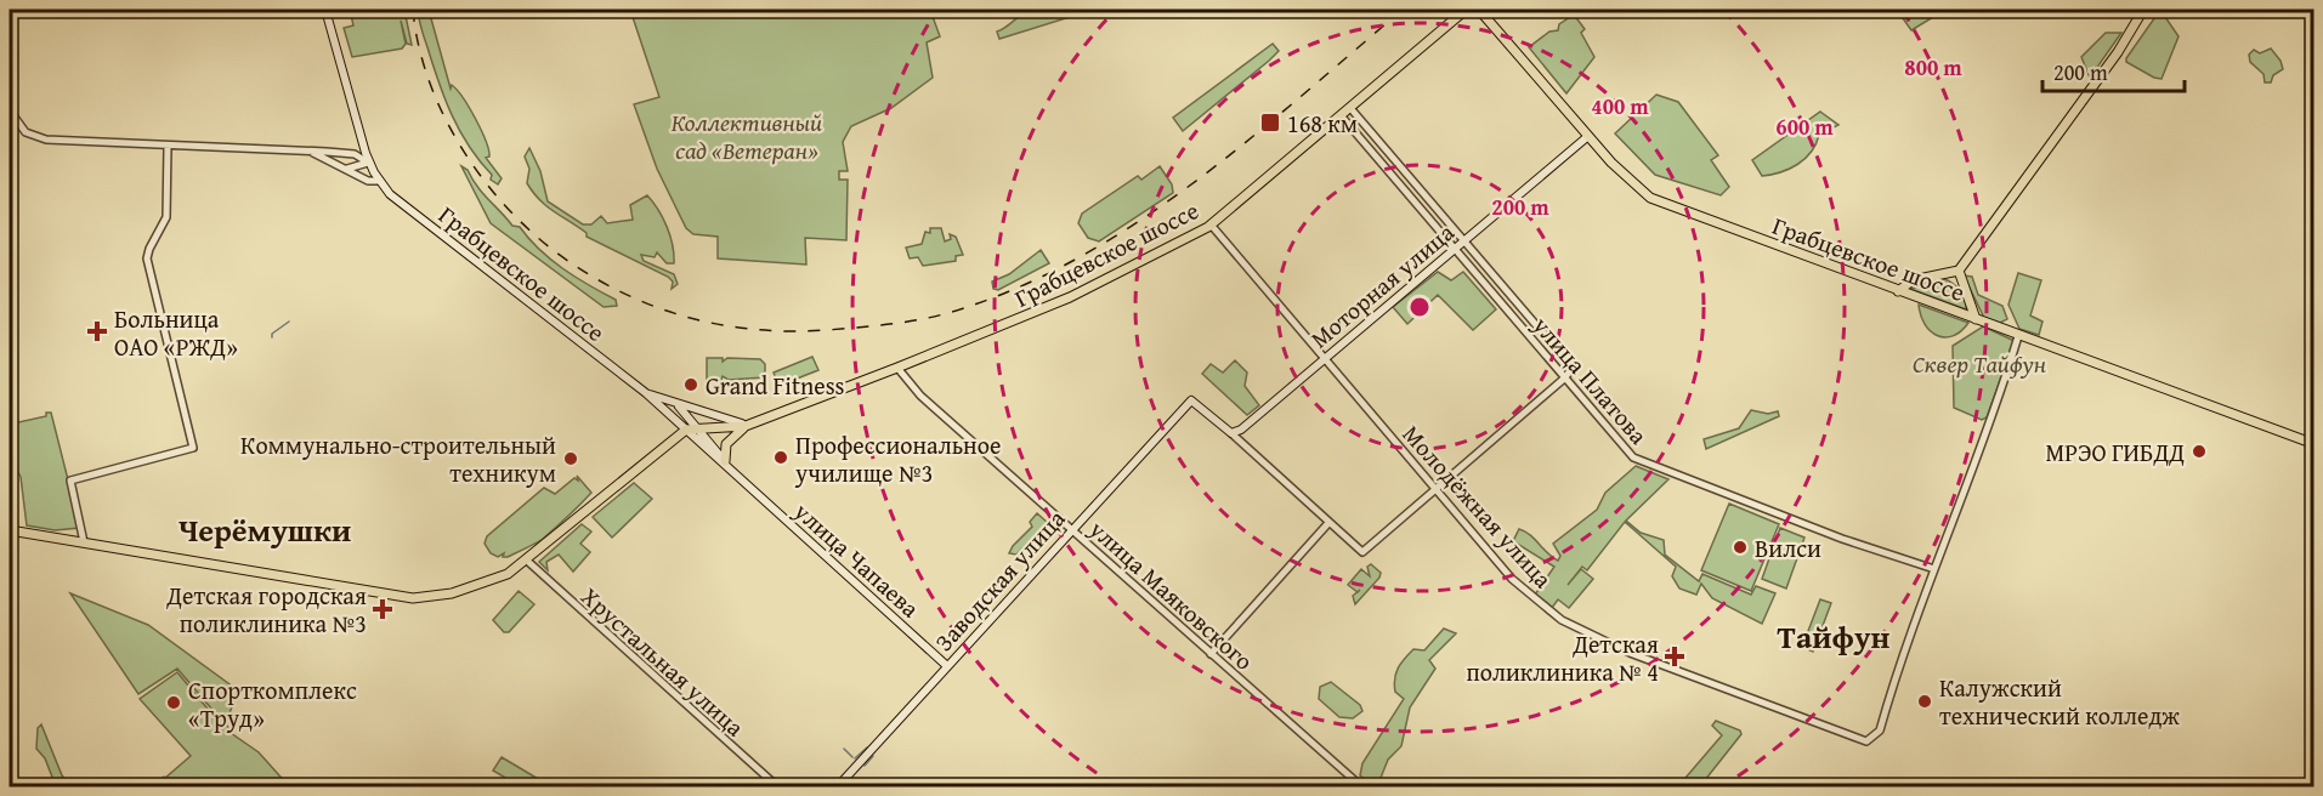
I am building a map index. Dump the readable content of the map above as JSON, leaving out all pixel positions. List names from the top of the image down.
{
  "streets": {
    "main road": [
      "Грабцевское шоссе",
      "Моторная улица",
      "улица Чапаева",
      "Заводская улица"
    ],
    "street": [
      "улица Платова",
      "Молодёжная улица",
      "улица Маяковского",
      "Хрустальная улица"
    ]
  },
  "crossings": [
    ["Грабцевское шоссе", "Моторная улица"],
    ["Грабцевское шоссе", "улица Платова"],
    ["Грабцевское шоссе", "Молодёжная улица"],
    ["Грабцевское шоссе", "улица Чапаева"],
    ["Грабцевское шоссе", "улица Маяковского"],
    ["Моторная улица", "улица Платова"],
    ["Моторная улица", "Молодёжная улица"],
    ["Моторная улица", "Заводская улица"],
    ["улица Платова", "Молодёжная улица"],
    ["улица Чапаева", "Заводская улица"],
    ["Заводская улица", "улица Маяковского"]
  ],
  "districts": ["Черёмушки", "Тайфун"],
  "parks": ["Коллективный сад «Ветеран»", "Сквер Тайфун"],
  "places": {
    "transit": ["168 км"],
    "health": ["Больница ОАО «РЖД»", "Детская городская поликлиника №3", "Детская поликлиника № 4"],
    "other": [
      "Grand Fitness",
      "МРЭО ГИБДД",
      "Профессиональное училище №3",
      "Коммунально-строительный техникум",
      "Вилси",
      "Калужский технический колледж",
      "Спорткомплекс «Труд»"
    ]
  },
  "scale_bar": "200 m",
  "rings": [
    "800 m",
    "400 m",
    "600 m",
    "200 m"
  ]
}
